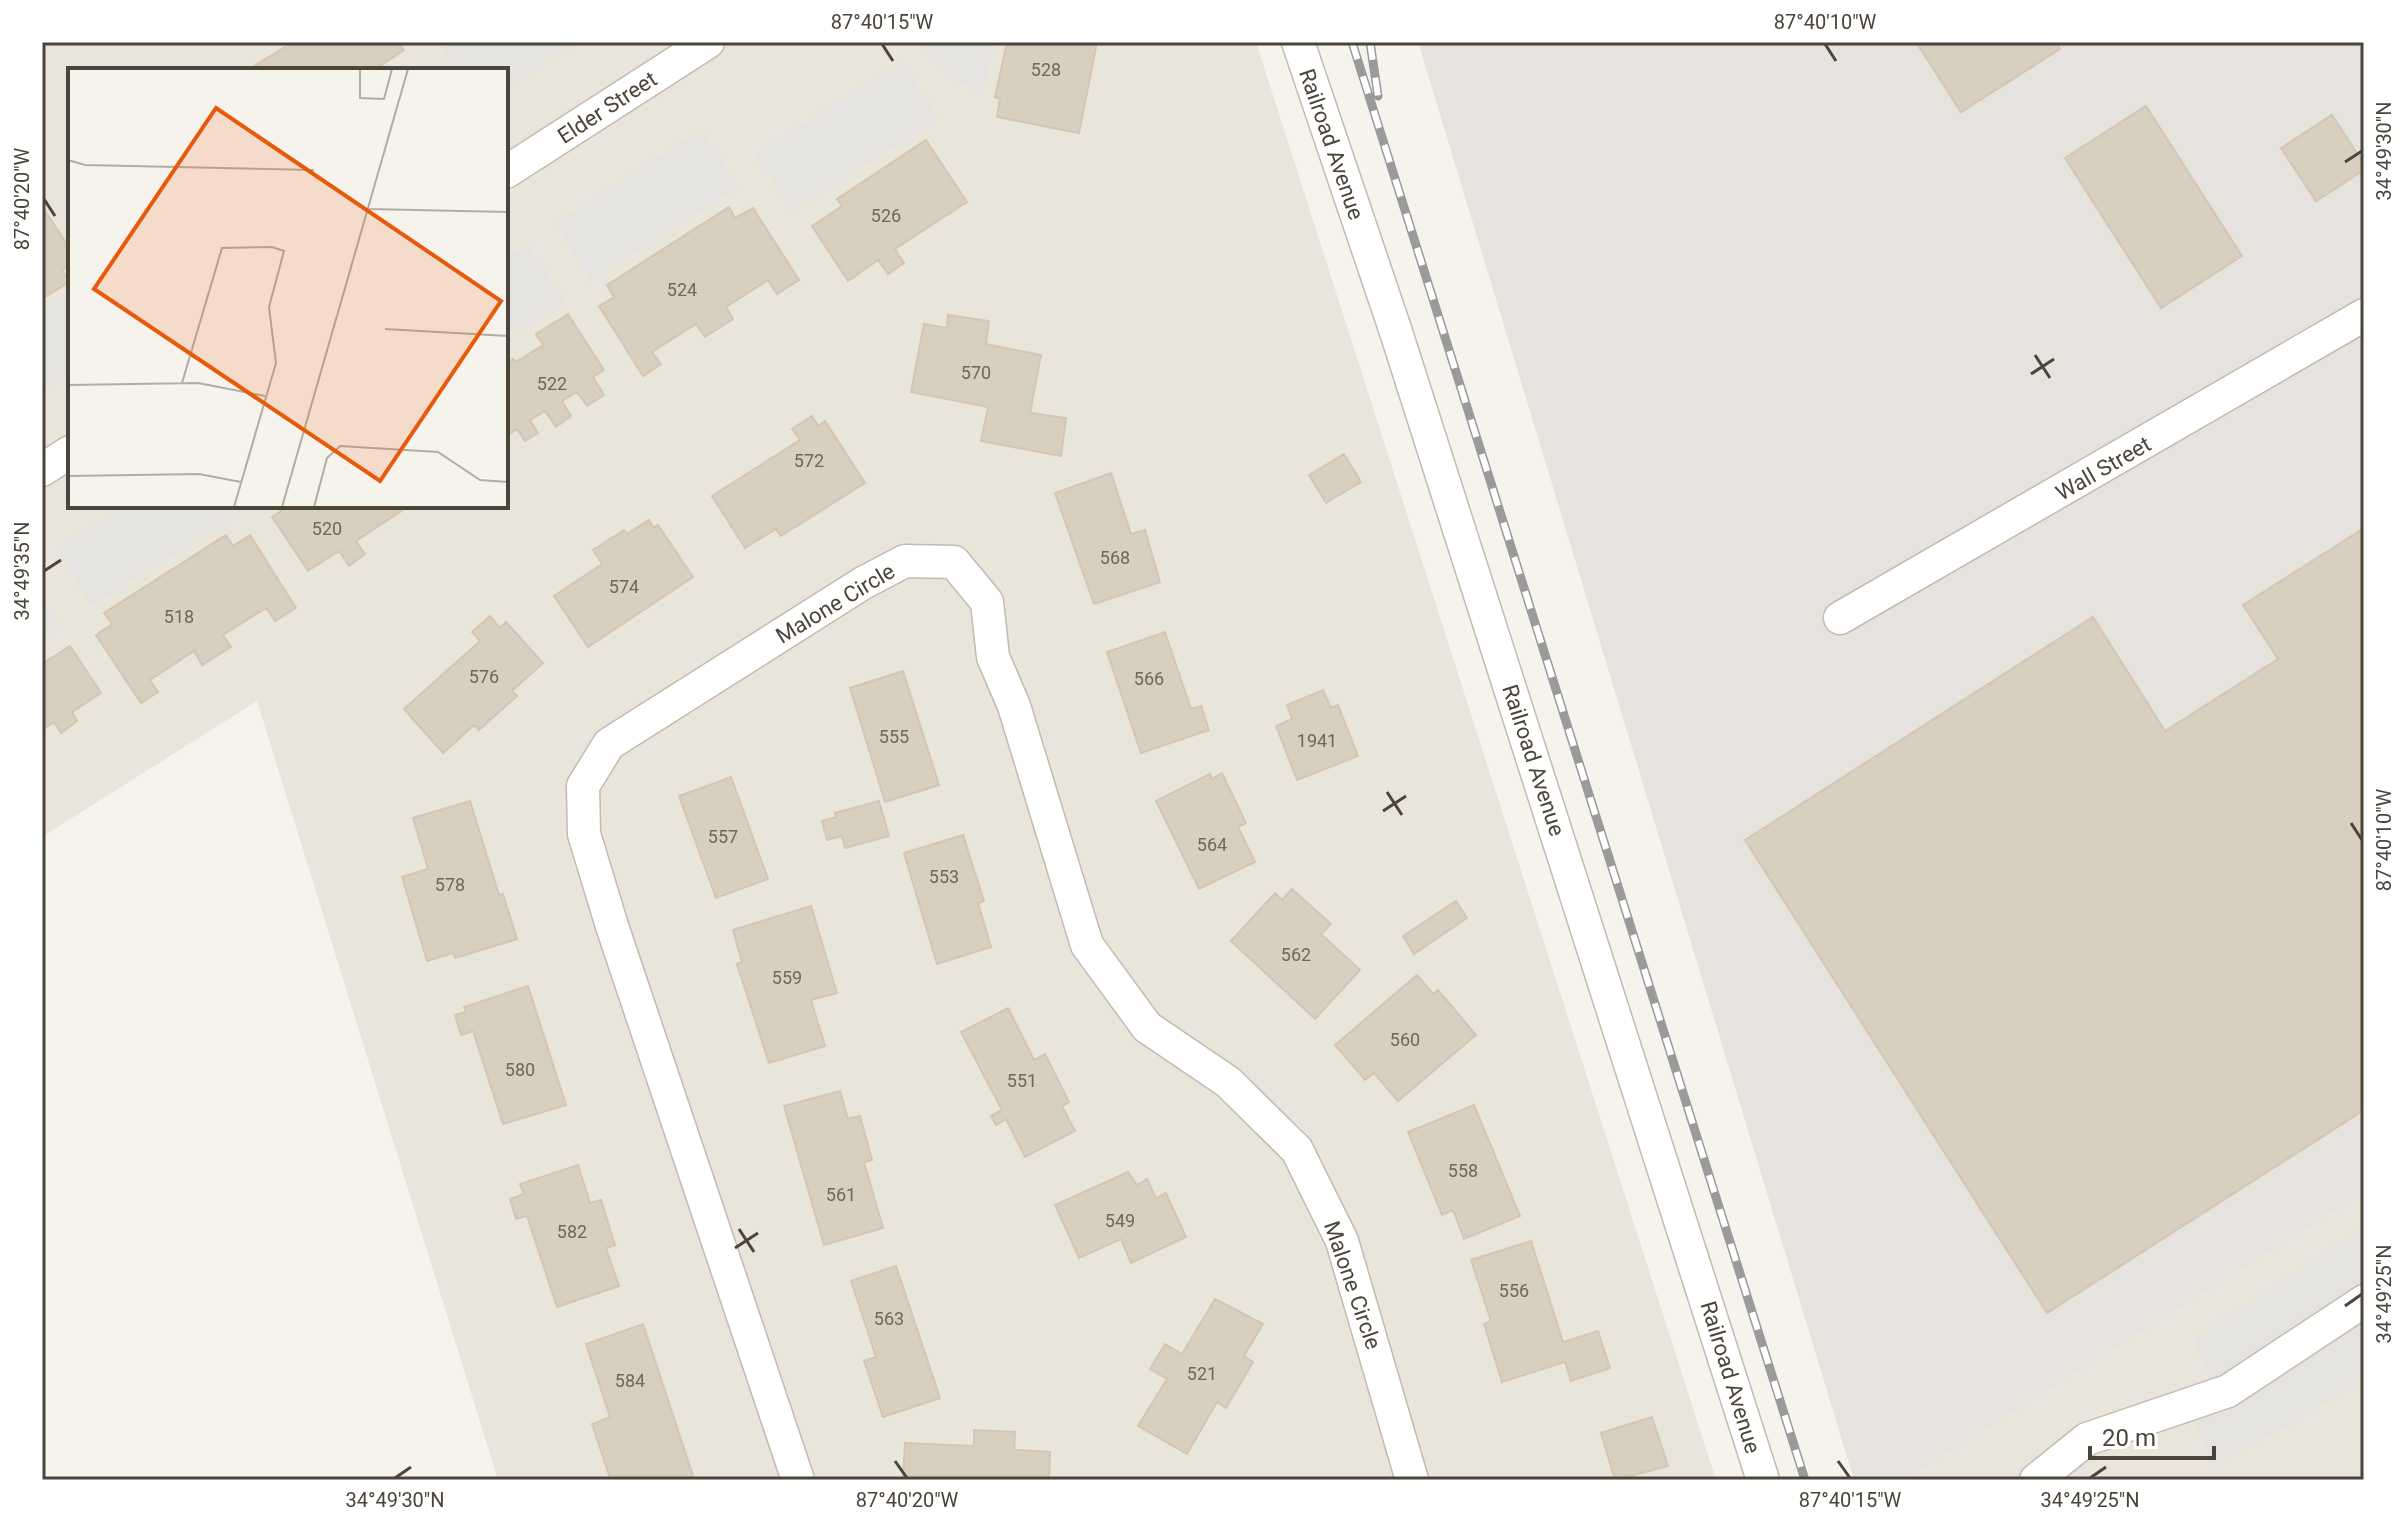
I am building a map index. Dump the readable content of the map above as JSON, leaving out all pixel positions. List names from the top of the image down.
{
  "streets": {
    "street": [
      "Elder Street",
      "Railroad Avenue",
      "Wall Street",
      "Malone Circle"
    ]
  },
  "house_numbers": [
    "528",
    "526",
    "524",
    "570",
    "522",
    "572",
    "520",
    "568",
    "574",
    "518",
    "576",
    "566",
    "555",
    "1941",
    "557",
    "564",
    "553",
    "578",
    "562",
    "559",
    "560",
    "580",
    "551",
    "558",
    "561",
    "549",
    "582",
    "556",
    "563",
    "521",
    "584"
  ],
  "scale_bar": "20 m",
  "coordinates": [
    "87°40'15\"W",
    "87°40'10\"W",
    "34°49'30\"N",
    "87°40'20\"W",
    "34°49'35\"N",
    "34°49'25\"N"
  ]
}
